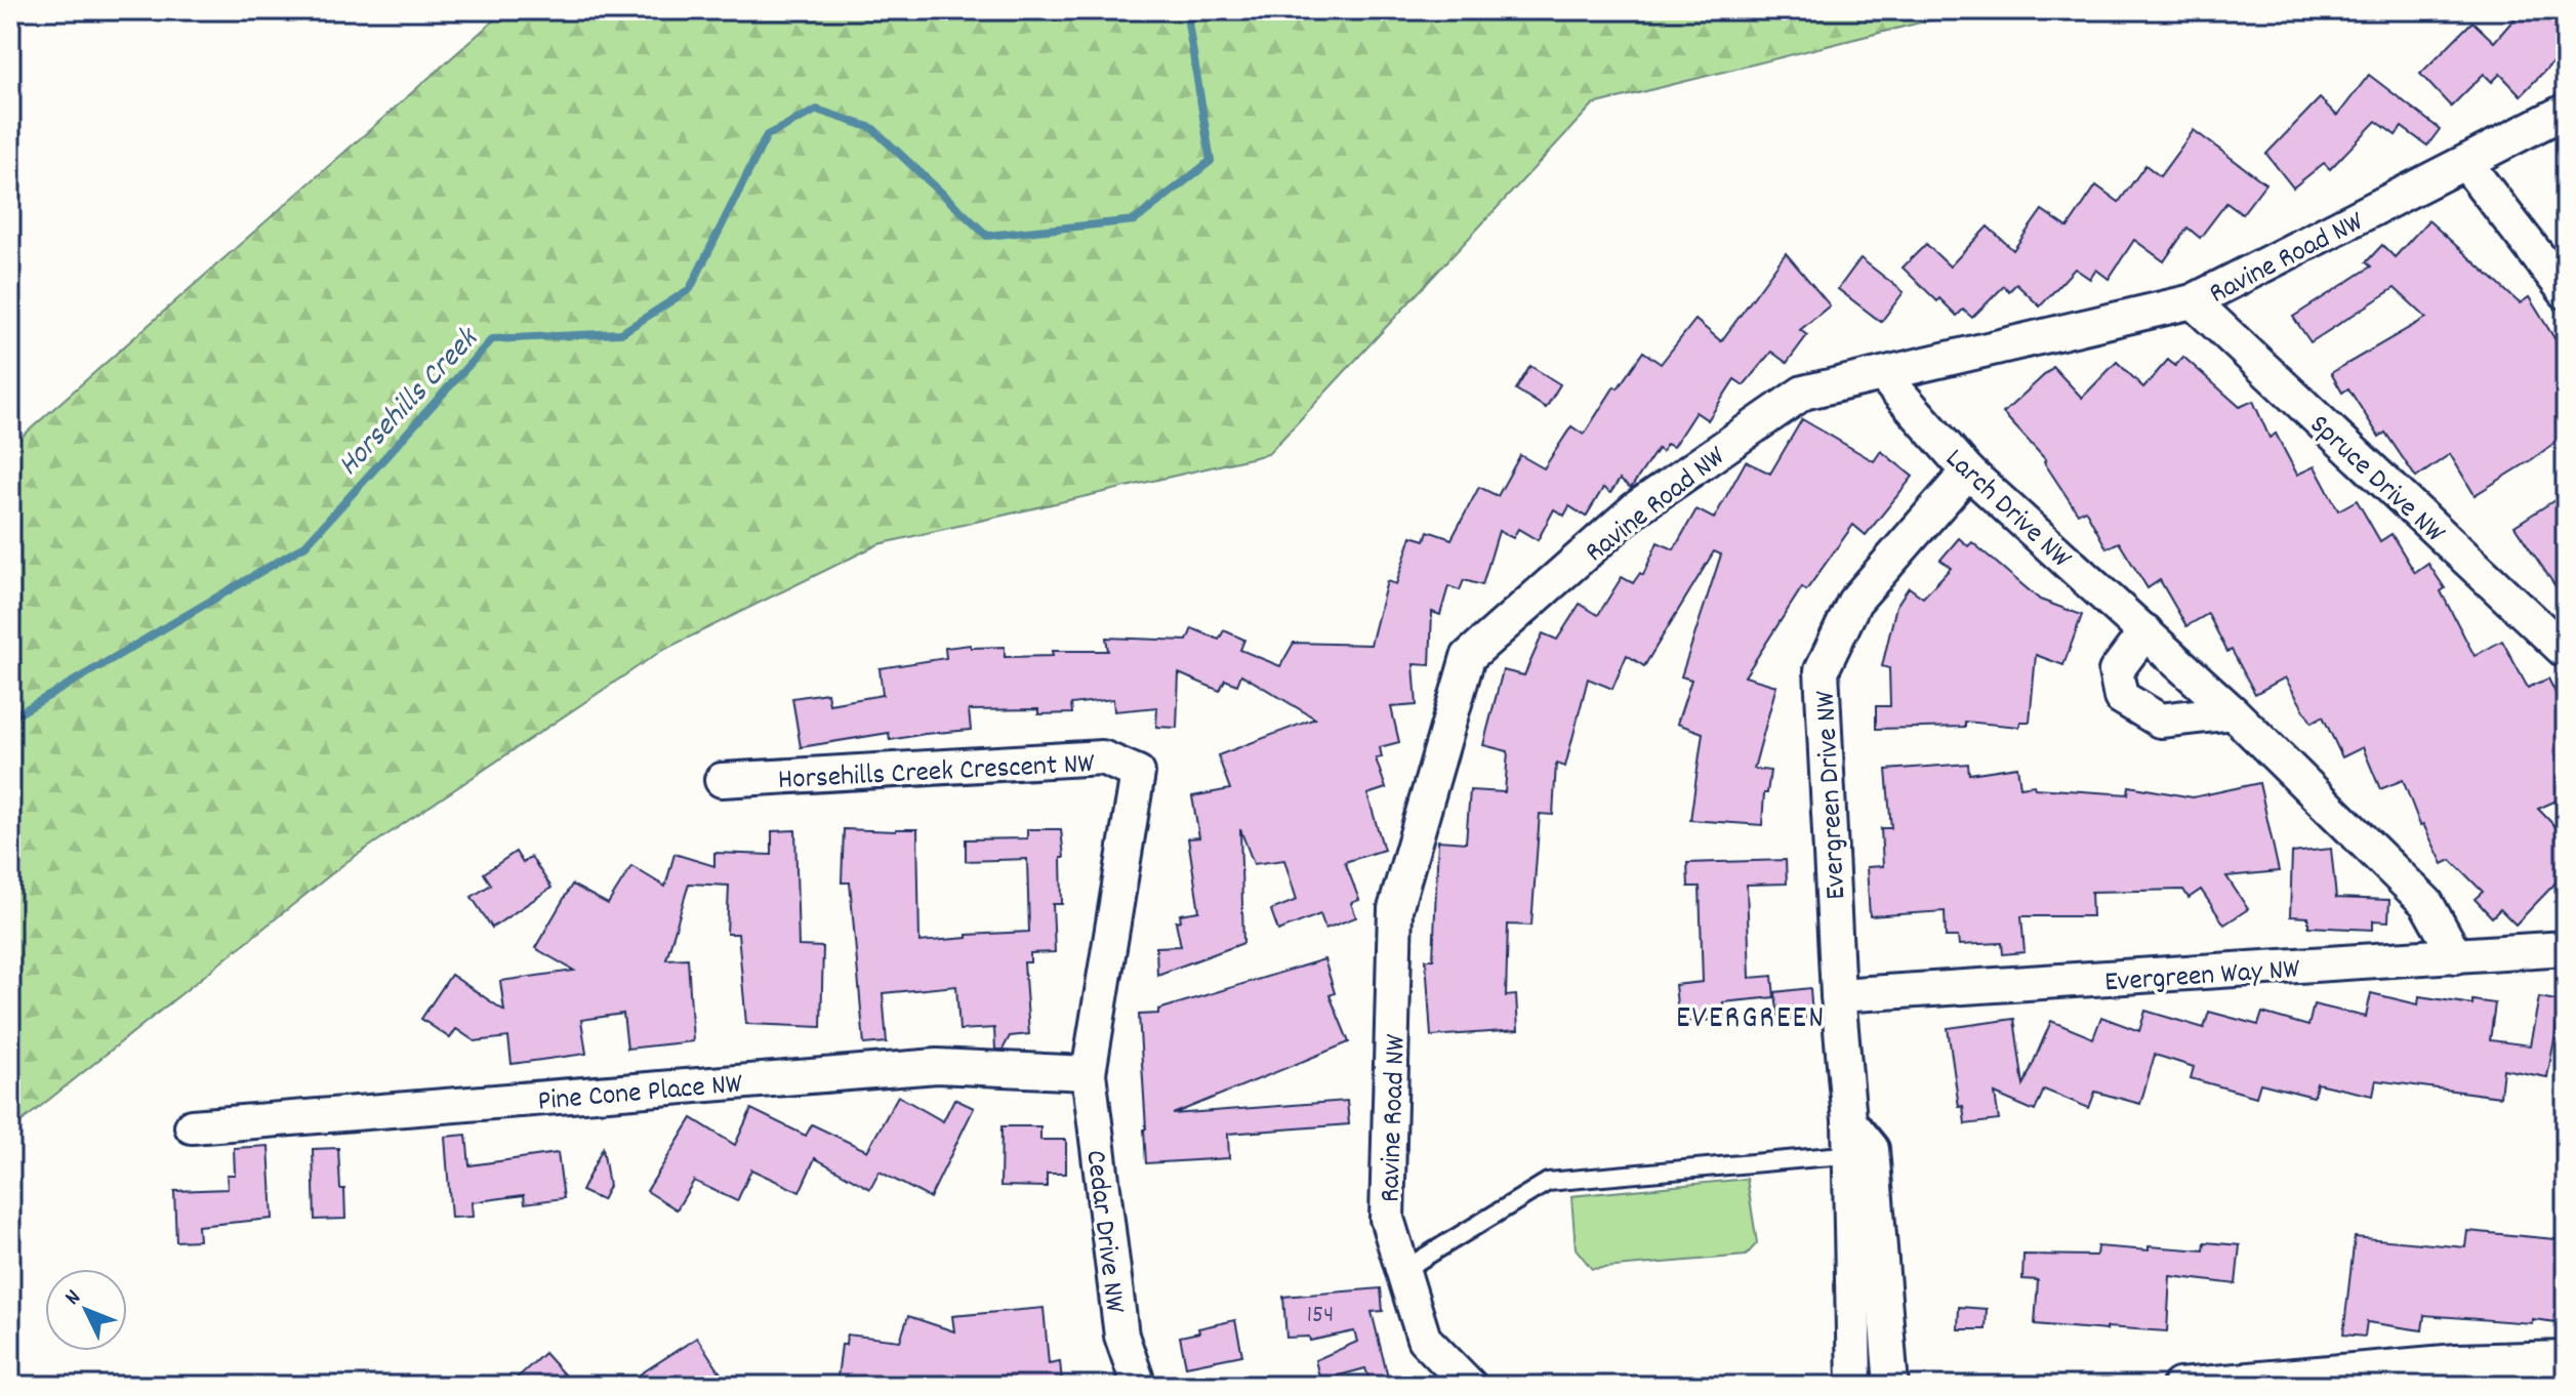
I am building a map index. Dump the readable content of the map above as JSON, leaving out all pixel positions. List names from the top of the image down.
{
  "streets": {
    "street": [
      "Ravine Road NW",
      "Spruce Drive NW",
      "Larch Drive NW",
      "Horsehills Creek Crescent NW",
      "Evergreen Drive NW",
      "Evergreen Way NW",
      "Pine Cone Place NW",
      "Cedar Drive NW"
    ]
  },
  "crossings": [
    ["Ravine Road NW", "Spruce Drive NW"],
    ["Ravine Road NW", "Larch Drive NW"],
    ["Larch Drive NW", "Evergreen Drive NW"],
    ["Larch Drive NW", "Evergreen Way NW"],
    ["Horsehills Creek Crescent NW", "Pine Cone Place NW"],
    ["Horsehills Creek Crescent NW", "Cedar Drive NW"],
    ["Evergreen Drive NW", "Evergreen Way NW"],
    ["Pine Cone Place NW", "Cedar Drive NW"]
  ],
  "districts": ["EVERGREEN"],
  "water": ["Horsehills Creek"],
  "house_numbers": ["154"],
  "north": "top left"
}
